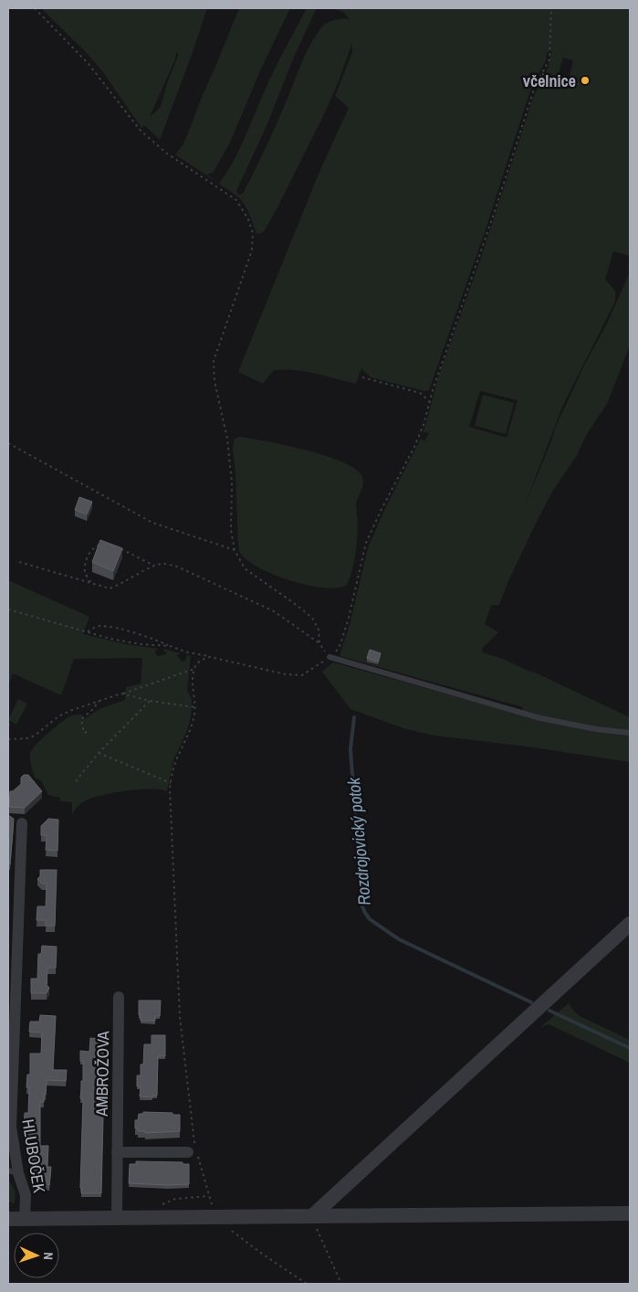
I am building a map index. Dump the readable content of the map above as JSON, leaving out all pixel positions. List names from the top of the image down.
{
  "streets": {
    "street": ["AMBROŽOVA", "HLUBOČEK"]
  },
  "water": ["Rozdrojovický potok"],
  "places": ["včelnice"],
  "north": "right"
}
